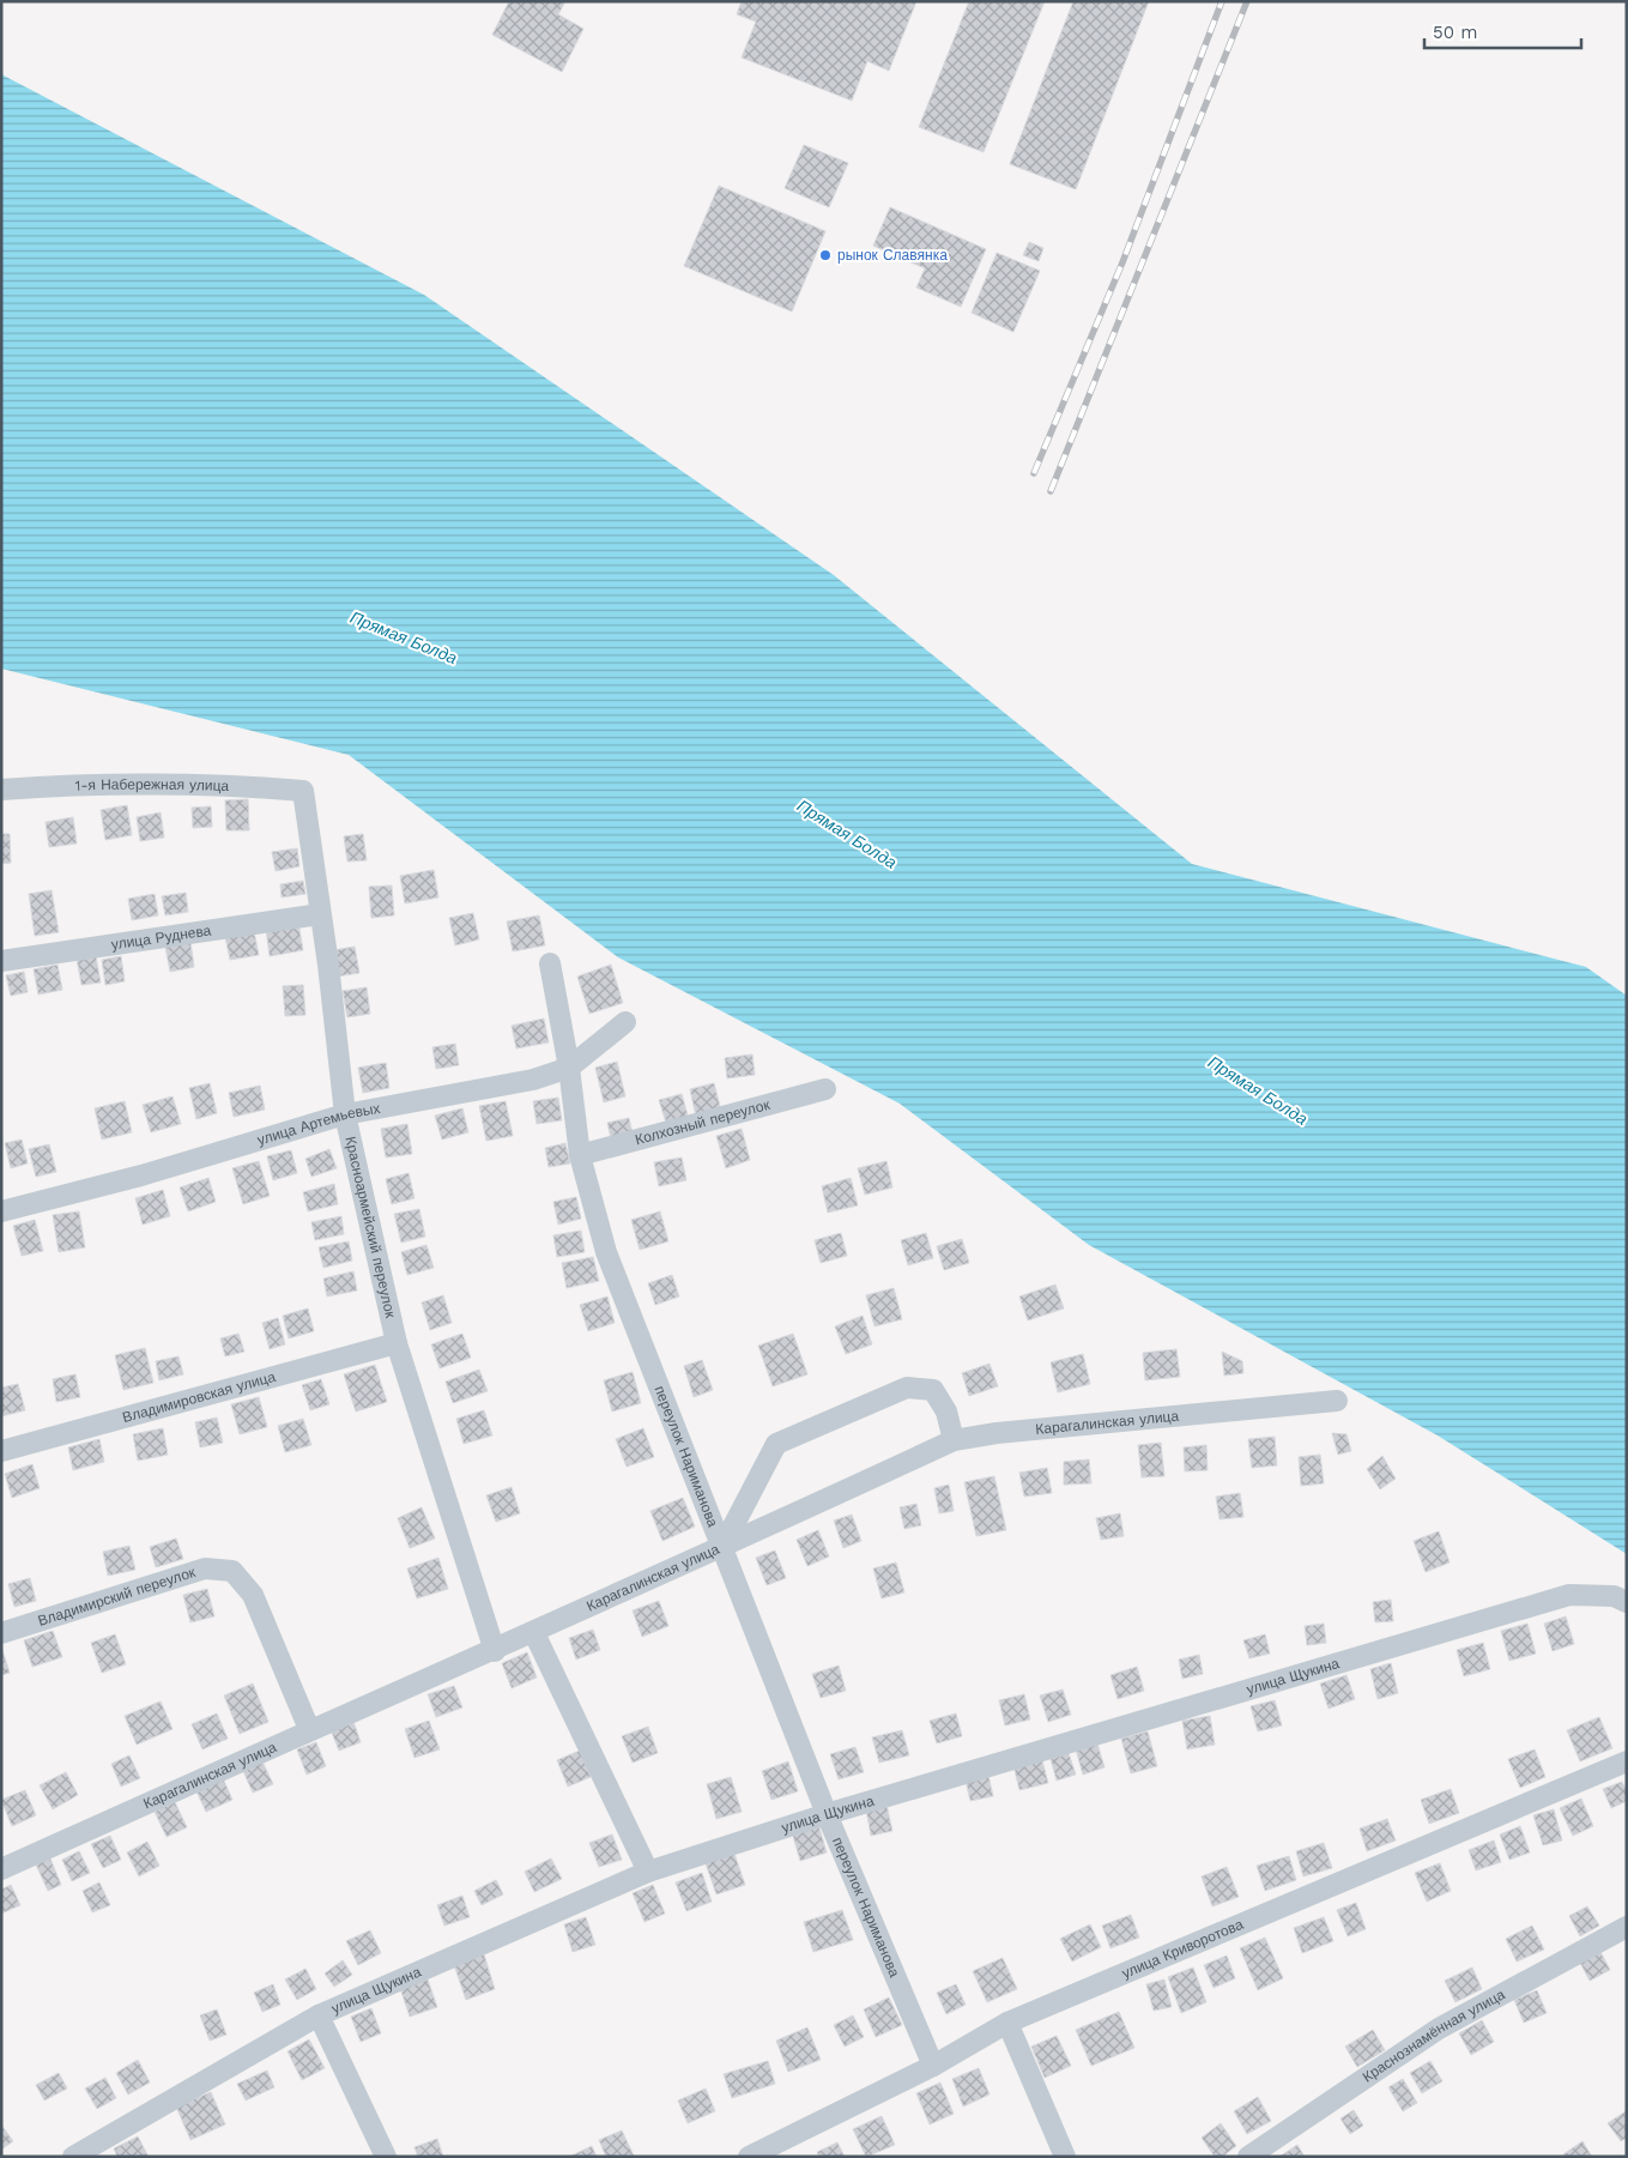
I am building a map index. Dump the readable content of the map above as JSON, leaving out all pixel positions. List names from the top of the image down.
{
  "streets": {
    "street": [
      "1-я Набережная улица",
      "улица Руднева",
      "Колхозный переулок",
      "улица Артемьевых",
      "Красноармейский переулок",
      "Владимировская улица",
      "Карагалинская улица",
      "переулок Нариманова",
      "Владимирский переулок",
      "улица Щукина",
      "улица Криворотова",
      "Краснознамённая улица"
    ]
  },
  "crossings": [
    ["1-я Набережная улица", "Красноармейский переулок"],
    ["улица Руднева", "Красноармейский переулок"],
    ["Колхозный переулок", "переулок Нариманова"],
    ["улица Артемьевых", "Красноармейский переулок"],
    ["улица Артемьевых", "переулок Нариманова"],
    ["Красноармейский переулок", "Владимировская улица"],
    ["Красноармейский переулок", "Карагалинская улица"],
    ["Карагалинская улица", "переулок Нариманова"],
    ["Карагалинская улица", "Владимирский переулок"],
    ["переулок Нариманова", "улица Щукина"],
    ["переулок Нариманова", "улица Криворотова"]
  ],
  "water": ["Прямая Болда"],
  "places": ["рынок Славянка"],
  "scale_bar": "50 m"
}
